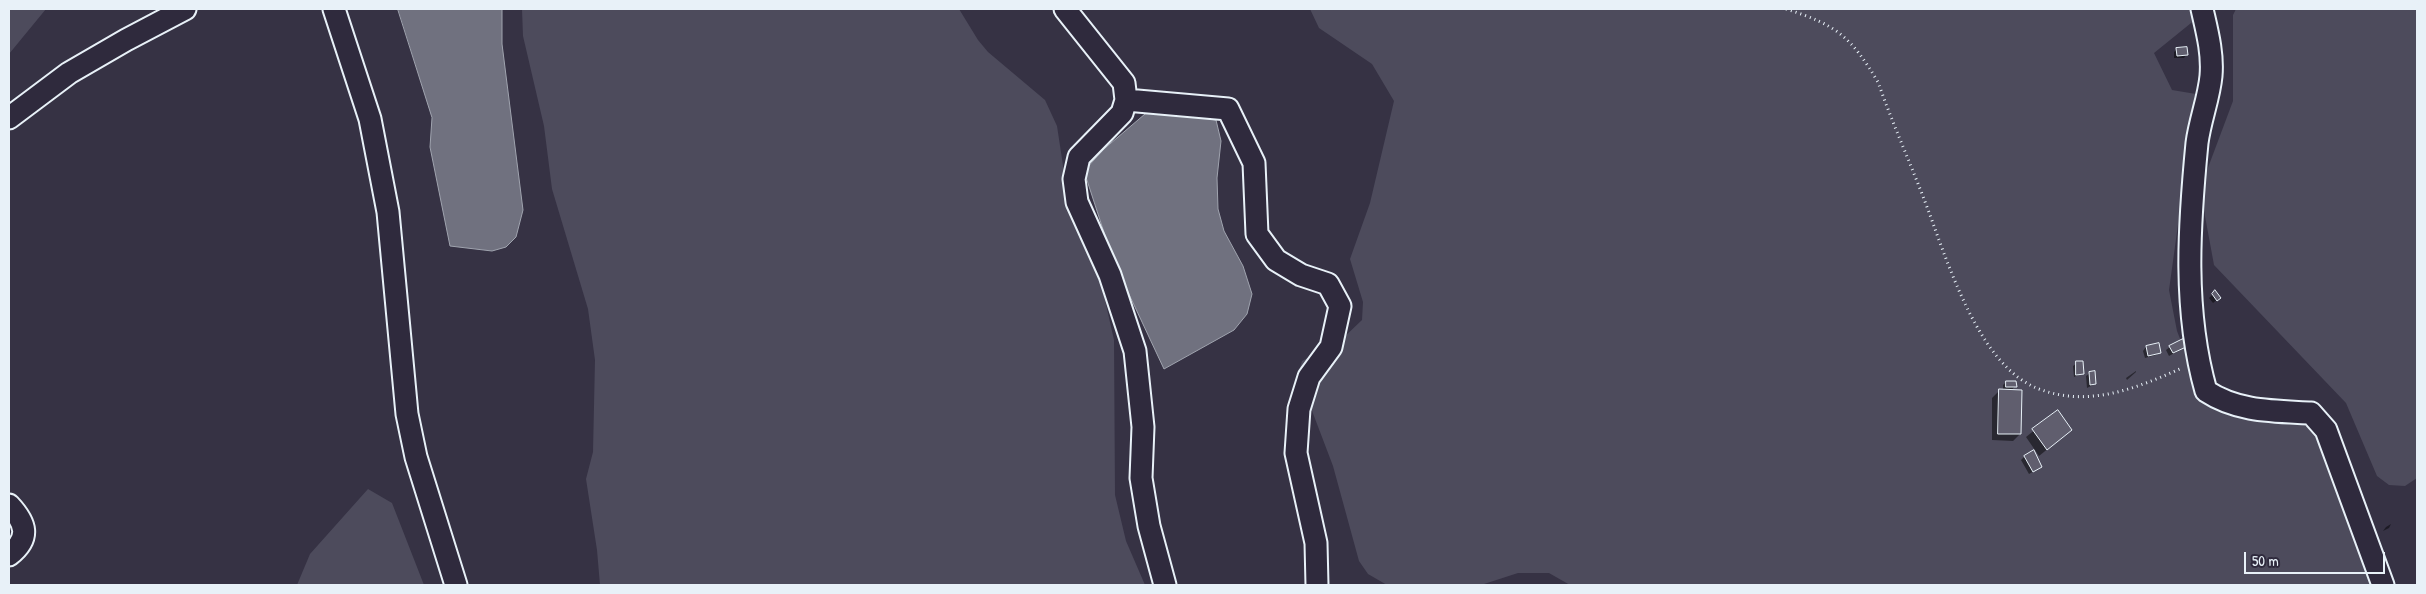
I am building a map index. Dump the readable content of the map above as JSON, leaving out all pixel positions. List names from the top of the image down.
{
  "scale_bar": "50 m"
}
